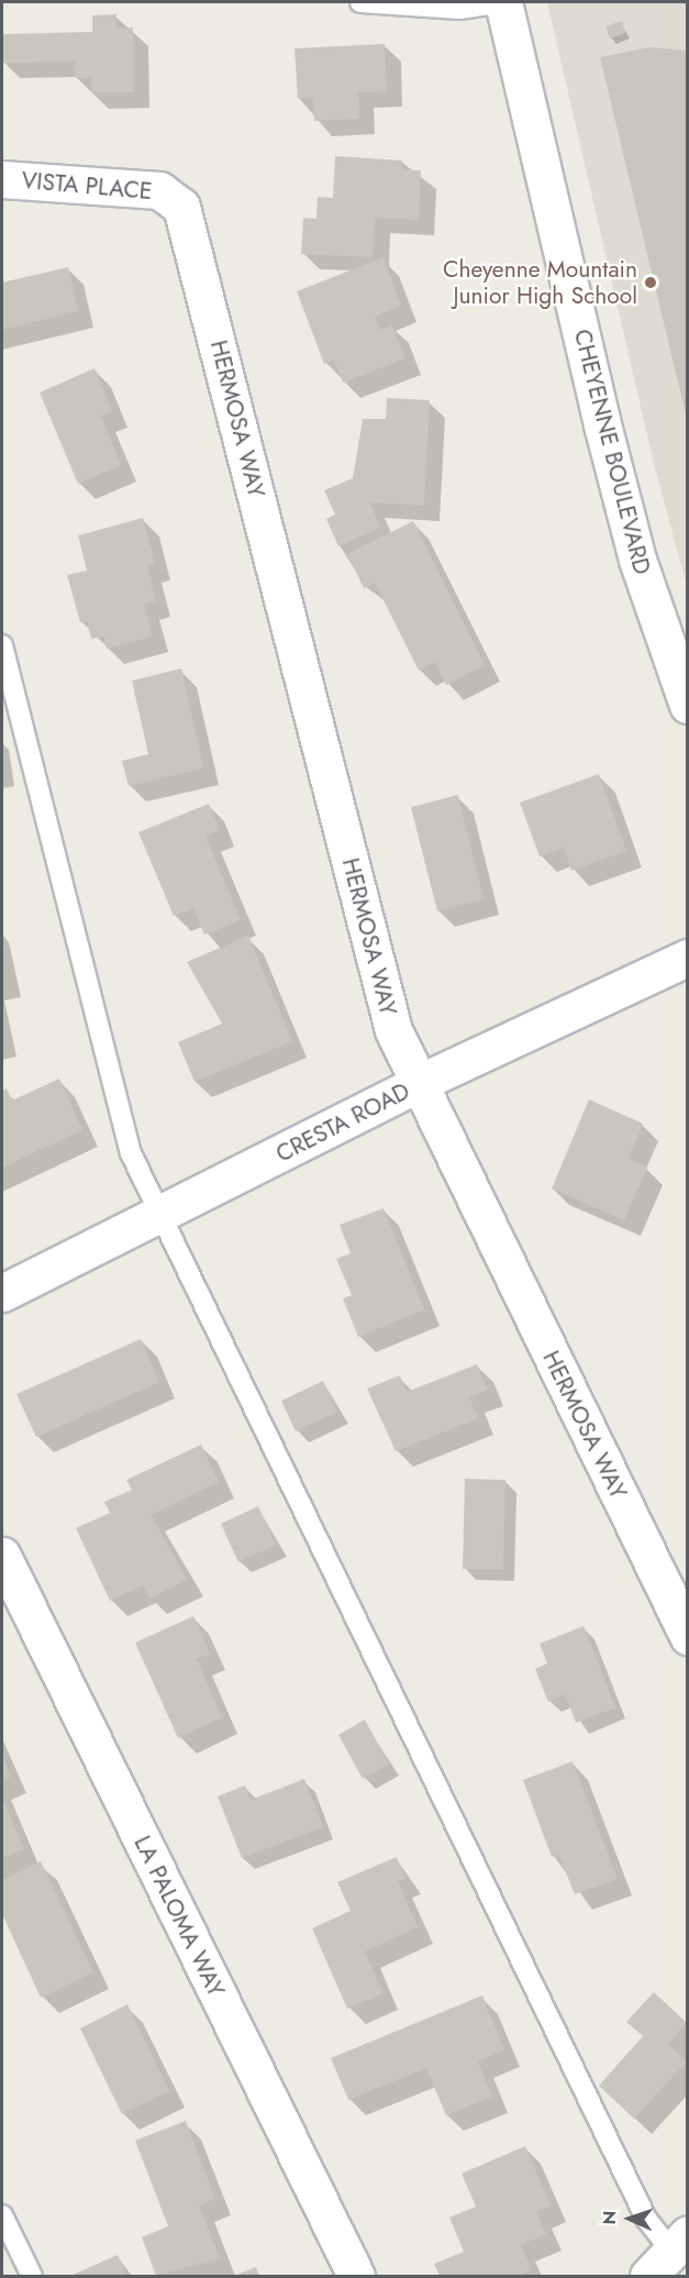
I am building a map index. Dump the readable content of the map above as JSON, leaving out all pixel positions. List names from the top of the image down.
{
  "streets": {
    "street": [
      "VISTA PLACE",
      "HERMOSA WAY",
      "CHEYENNE BOULEVARD",
      "CRESTA ROAD",
      "LA PALOMA WAY"
    ]
  },
  "crossings": [
    ["VISTA PLACE", "HERMOSA WAY"],
    ["HERMOSA WAY", "CRESTA ROAD"]
  ],
  "places": ["Cheyenne Mountain Junior High School"],
  "north": "left"
}
